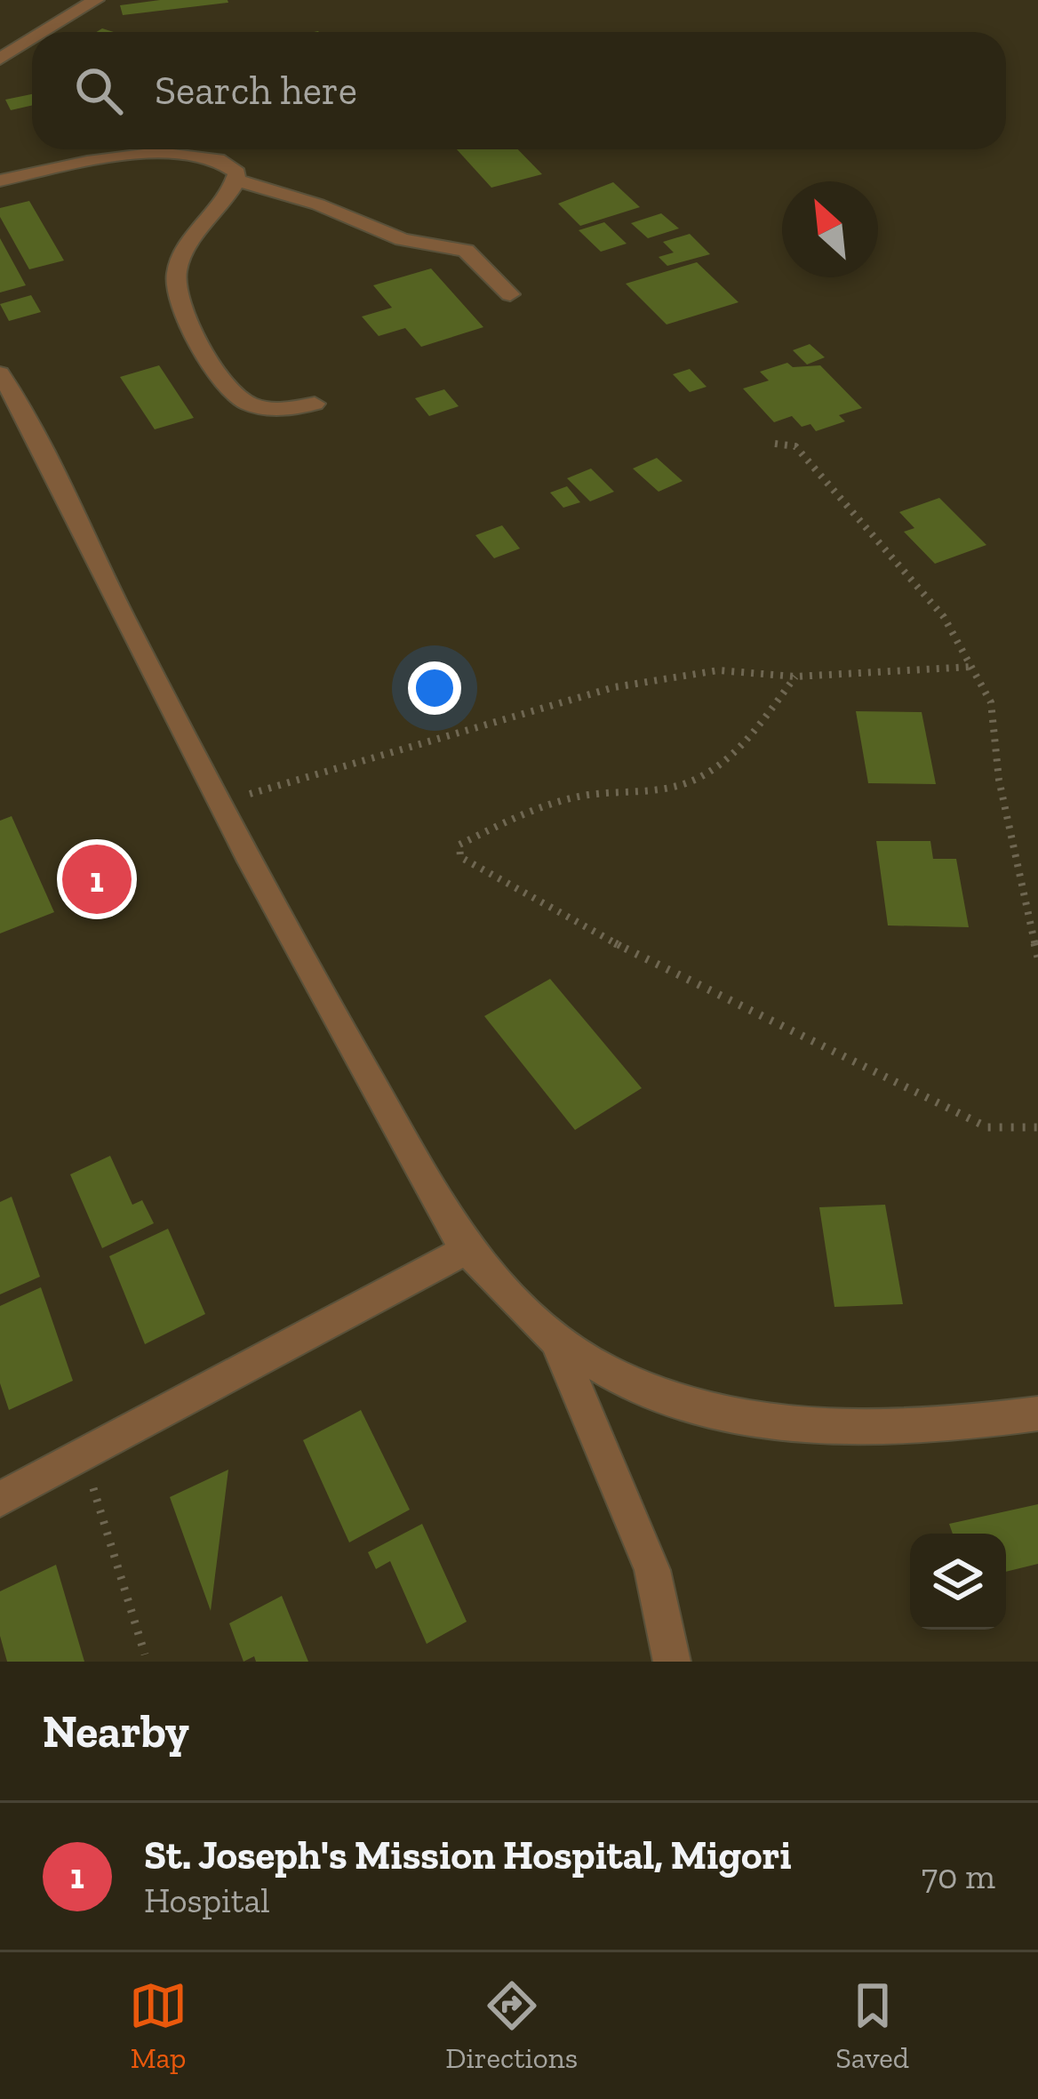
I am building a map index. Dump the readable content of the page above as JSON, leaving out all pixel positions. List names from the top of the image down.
{
  "north": "top left",
  "page": {
    "search": "Search here",
    "pins": "1",
    "heading": "Nearby",
    "list": [
      {
        "mark": "1",
        "name": "St. Joseph's Mission Hospital, Migori",
        "note": "Hospital",
        "value": "70 m"
      }
    ],
    "nav": ["Map", "Directions", "Saved"]
  }
}
